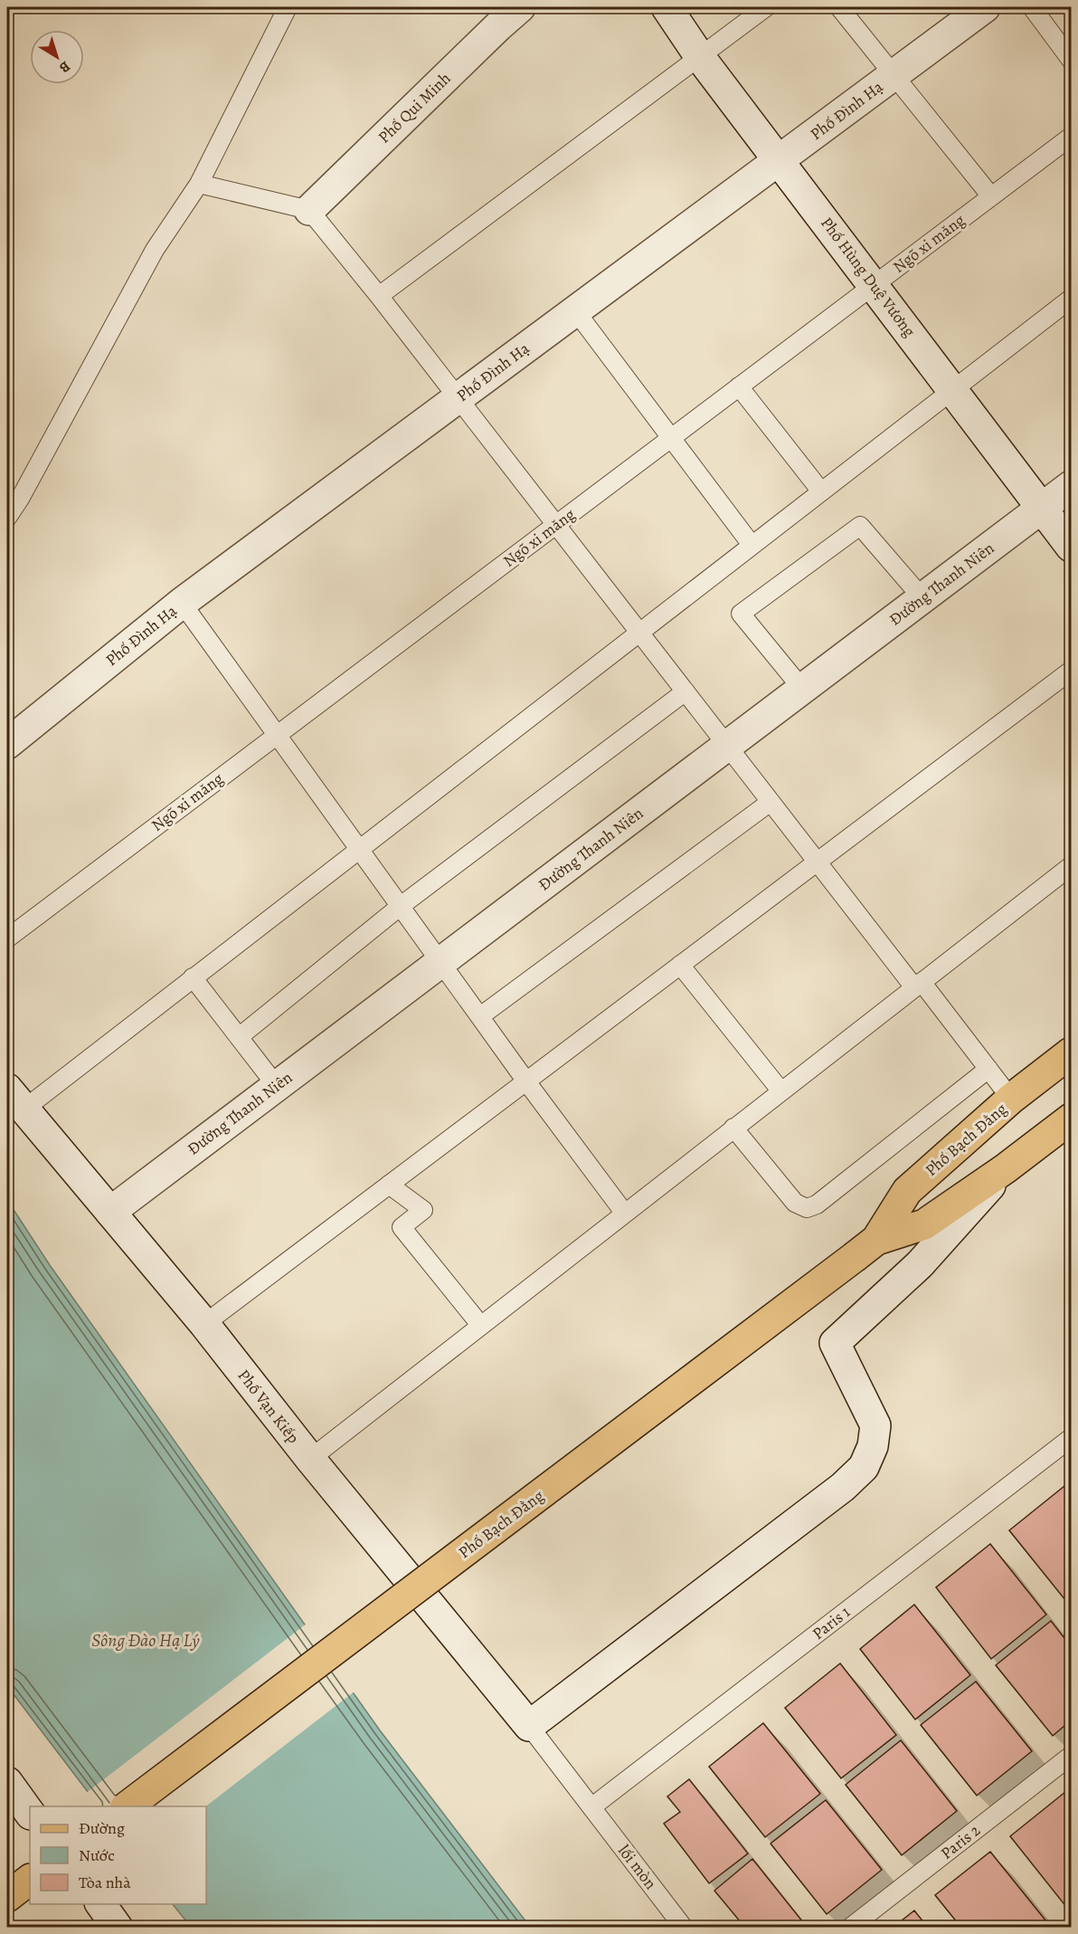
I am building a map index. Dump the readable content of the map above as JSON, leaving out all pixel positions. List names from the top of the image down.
{
  "streets": {
    "main road": ["Phố Bạch Đằng"],
    "street": [
      "Phố Qui Minh",
      "Phố Đình Hạ",
      "Phố Hùng Duệ Vương",
      "Đường Thanh Niên",
      "Phố Vạn Kiếp"
    ],
    "lane": [
      "Ngõ xi măng",
      "Paris 1",
      "Paris 2",
      "lối mòn"
    ]
  },
  "crossings": [
    ["Phố Đình Hạ", "Phố Hùng Duệ Vương"],
    ["Ngõ xi măng", "Phố Hùng Duệ Vương"],
    ["Phố Hùng Duệ Vương", "Đường Thanh Niên"],
    ["Đường Thanh Niên", "Phố Vạn Kiếp"],
    ["Phố Vạn Kiếp", "lối mòn"],
    ["Paris 1", "lối mòn"]
  ],
  "water": ["Sông Đào Hạ Lý"],
  "legend": ["Đường", "Nước", "Tòa nhà"],
  "north": "bottom right"
}
